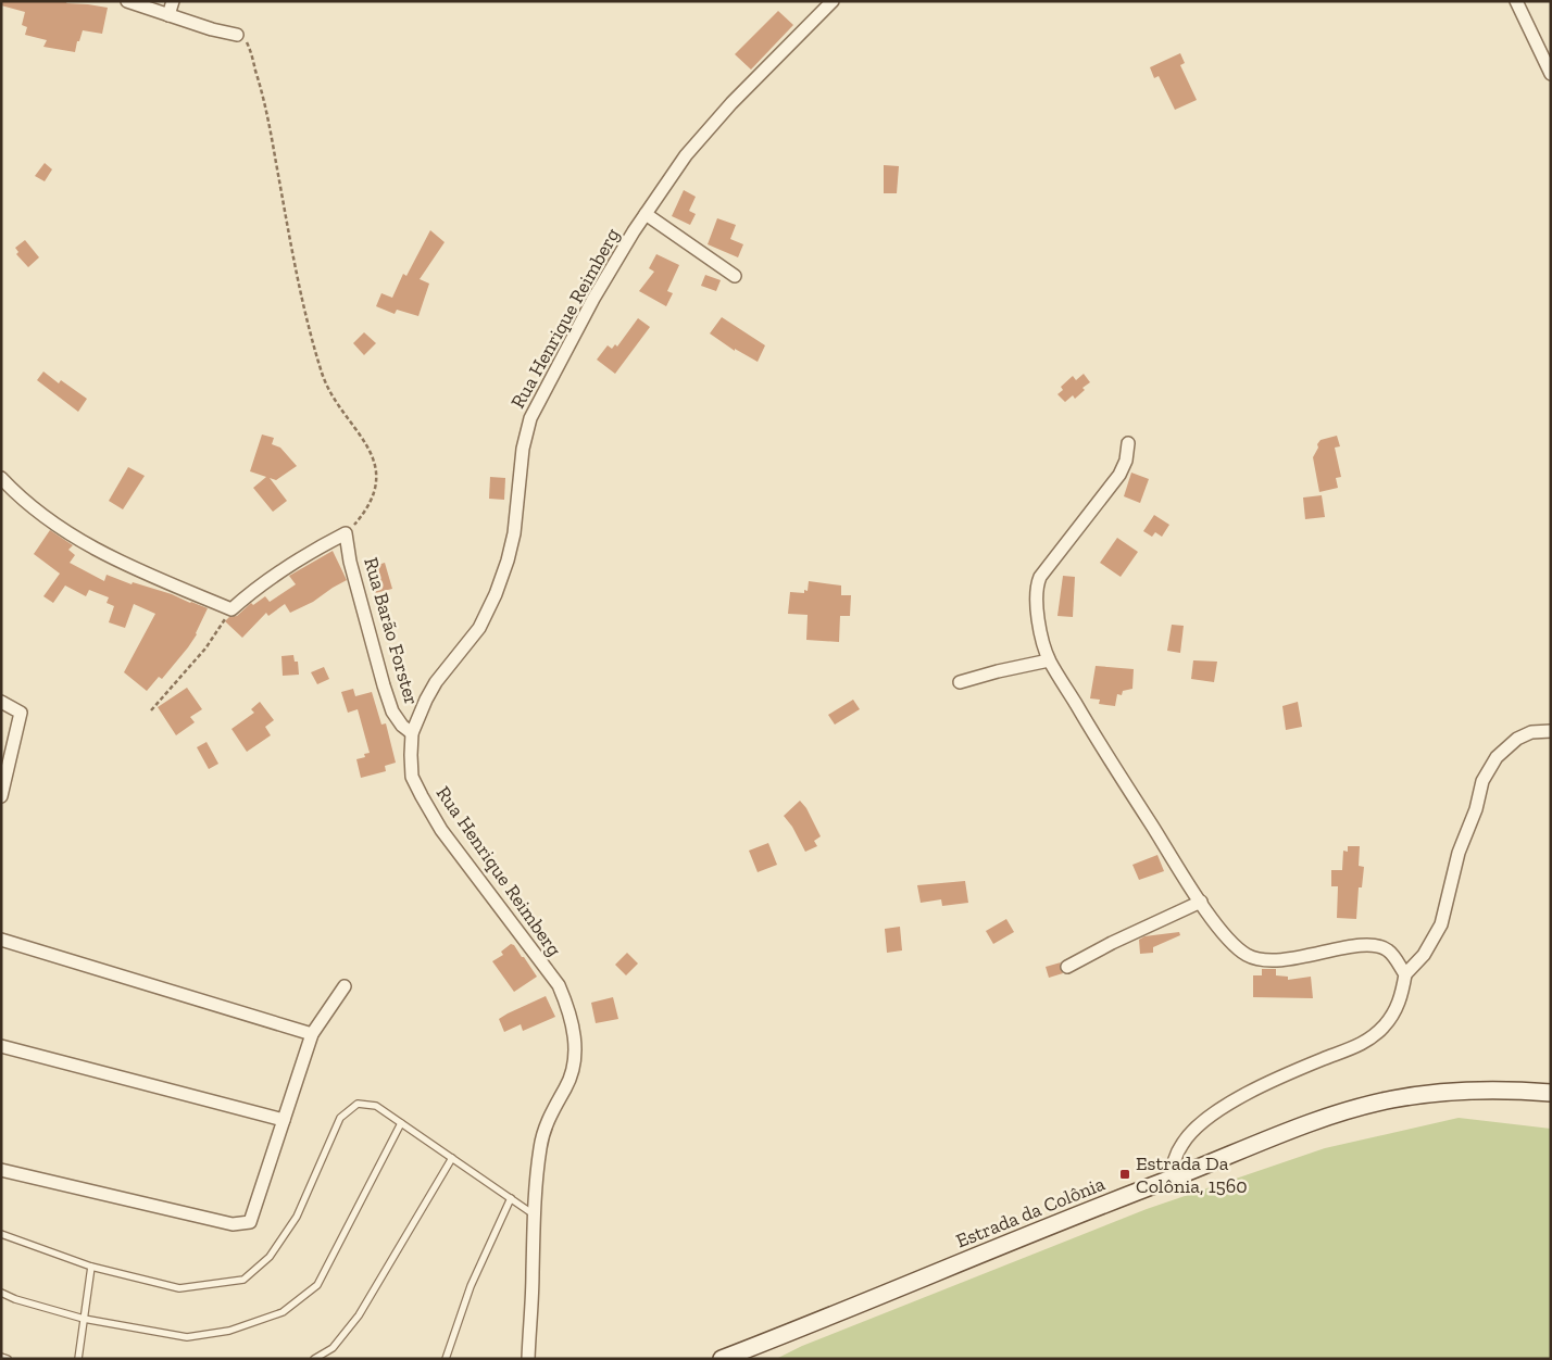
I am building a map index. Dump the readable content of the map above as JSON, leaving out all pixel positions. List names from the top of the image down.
{
  "streets": {
    "main road": ["Estrada da Colônia"],
    "street": ["Rua Henrique Reimberg", "Rua Barão Forster"]
  },
  "crossings": [
    ["Rua Henrique Reimberg", "Rua Barão Forster"]
  ],
  "places": {
    "transit": ["Estrada Da Colônia, 1560"]
  }
}
